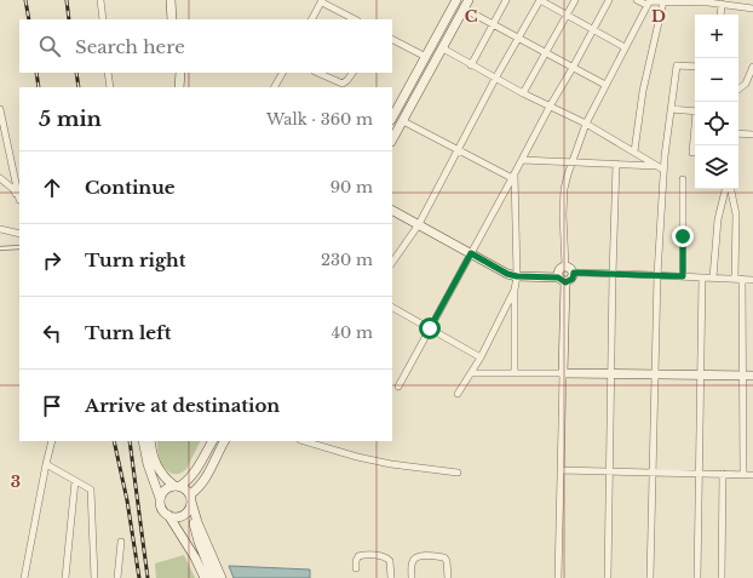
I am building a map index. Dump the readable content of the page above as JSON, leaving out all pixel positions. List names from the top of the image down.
{
  "page": {
    "map_buttons": ["+", "−"],
    "search": "Search here",
    "heading": ["5 min", "Walk · 360 m"],
    "list": [
      ["Continue", "90 m"],
      ["Turn right", "230 m"],
      ["Turn left", "40 m"],
      "Arrive at destination"
    ]
  },
  "grid": {
    "columns": ["C", "D"],
    "rows": ["3"]
  }
}
